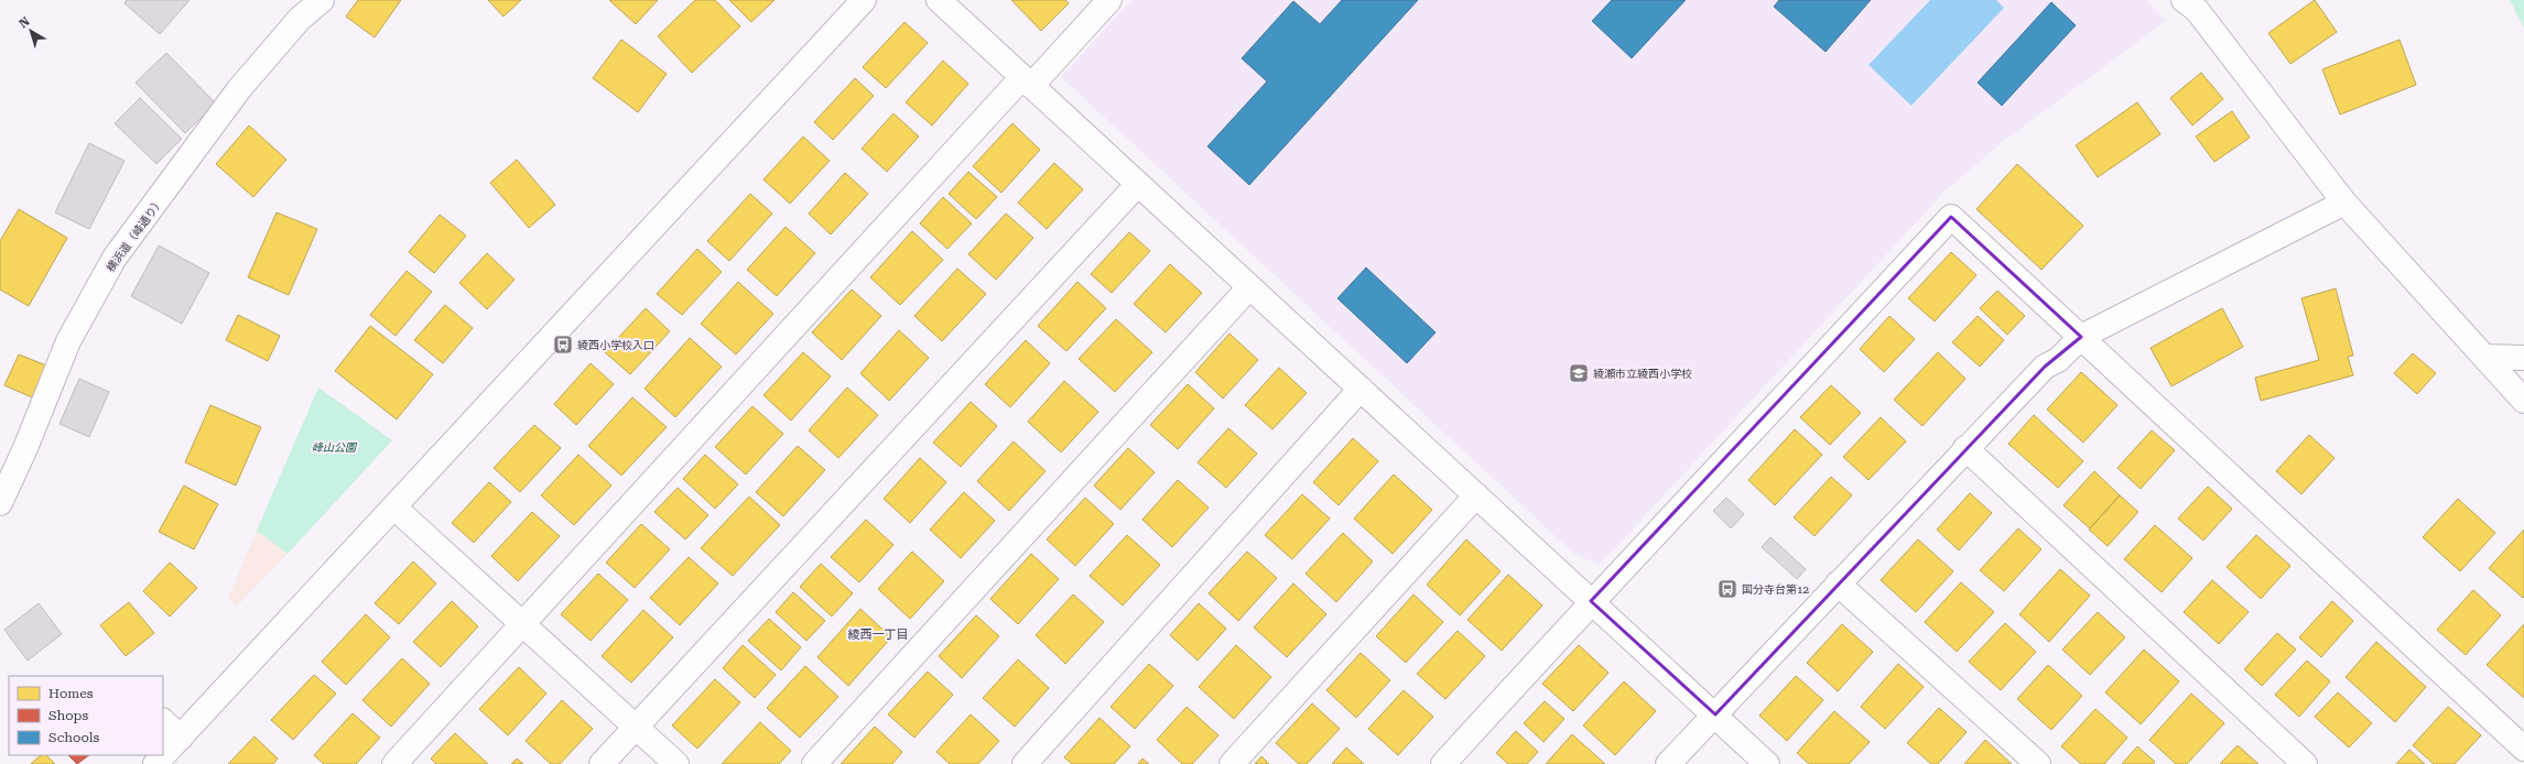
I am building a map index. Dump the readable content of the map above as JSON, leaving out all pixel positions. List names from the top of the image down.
{
  "streets": {
    "street": ["横浜道（峰通り）"]
  },
  "districts": ["綾西一丁目"],
  "parks": ["峰山公園"],
  "places": {
    "bus stop": ["綾西小学校入口", "国分寺台第12"],
    "school or university": ["綾瀬市立綾西小学校"]
  },
  "legend": ["Homes", "Shops", "Schools"],
  "north": "top left"
}
